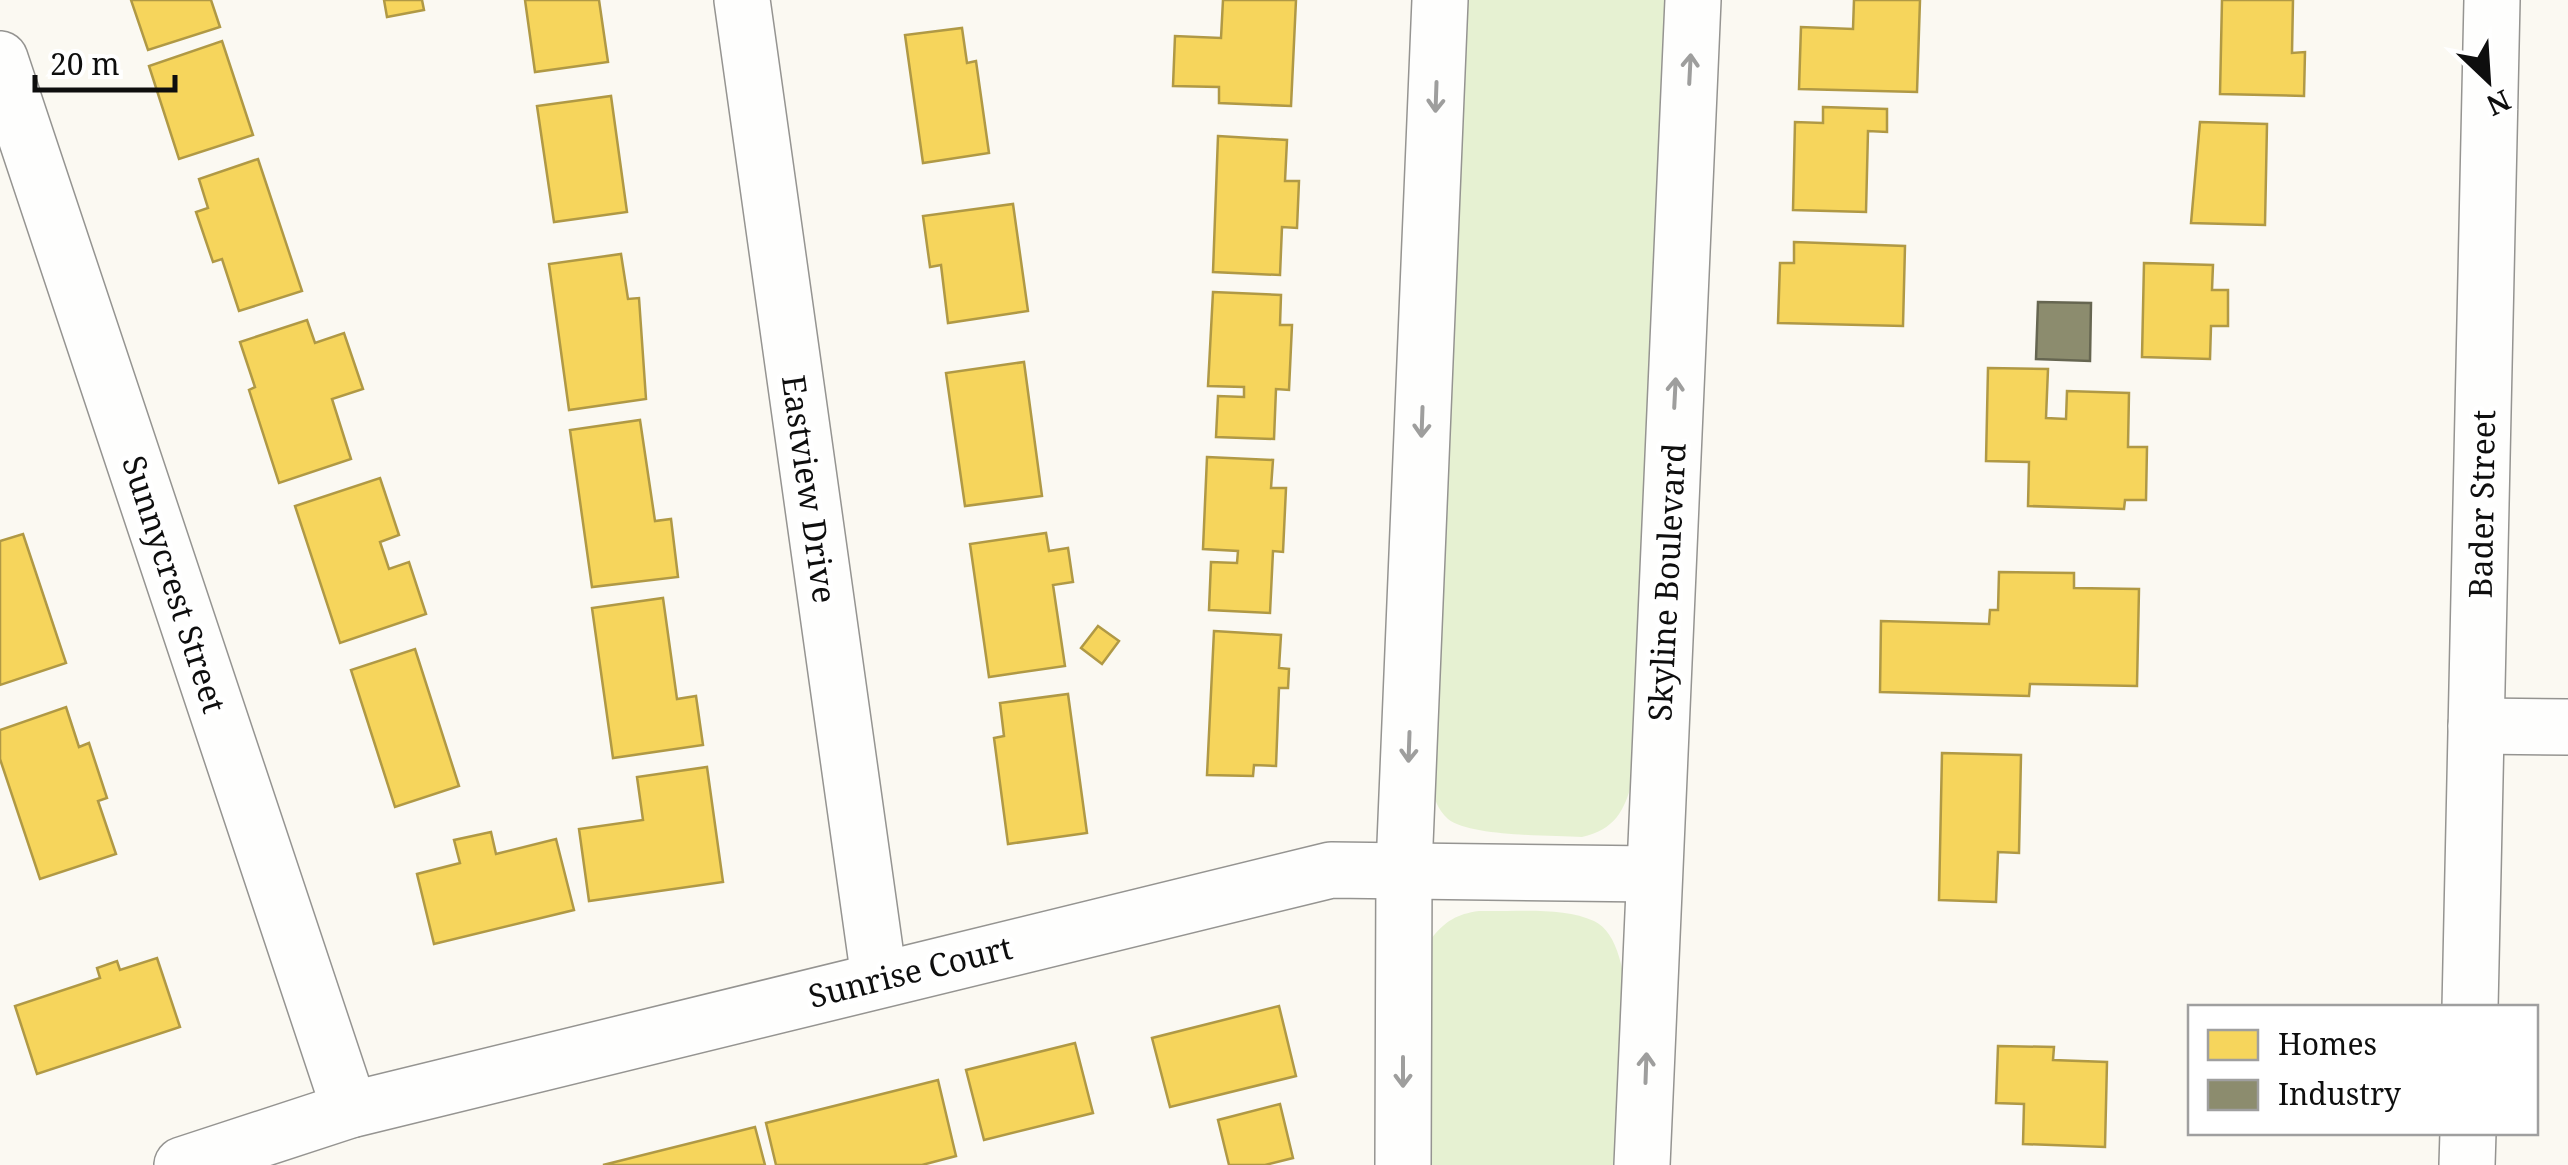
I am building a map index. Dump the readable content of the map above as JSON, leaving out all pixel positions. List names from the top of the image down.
{
  "streets": {
    "street": [
      "Eastview Drive",
      "Bader Street",
      "Skyline Boulevard",
      "Sunnycrest Street",
      "Sunrise Court"
    ]
  },
  "crossings": [
    ["Eastview Drive", "Sunrise Court"],
    ["Skyline Boulevard", "Sunrise Court"],
    ["Sunnycrest Street", "Sunrise Court"]
  ],
  "legend": ["Homes", "Industry"],
  "scale_bar": "20 m",
  "north": "bottom right"
}
